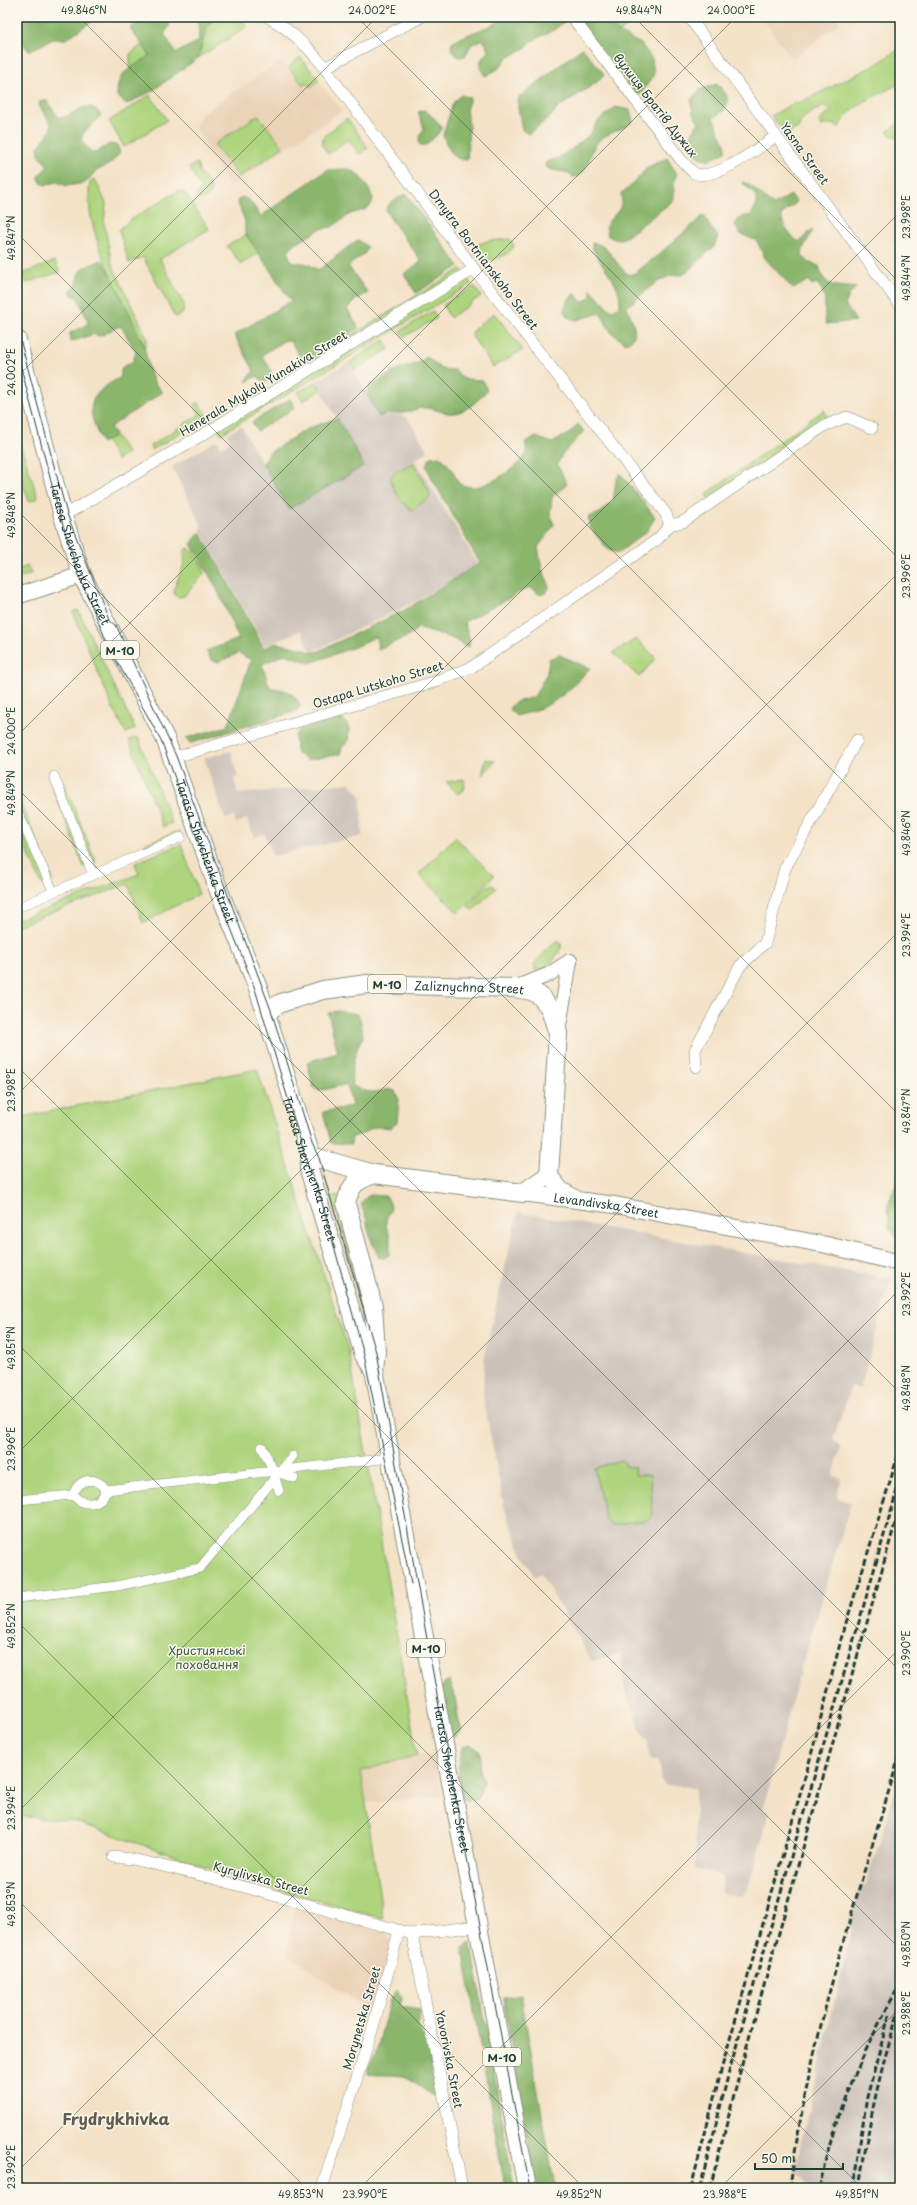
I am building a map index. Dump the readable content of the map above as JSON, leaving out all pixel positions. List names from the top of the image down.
{
  "streets": {
    "main road": [
      "Tarasa Shevchenka Street",
      "М-10",
      "Zaliznychna Street",
      "Levandivska Street"
    ],
    "street": [
      "вулиця Братів Дужих",
      "Yasna Street",
      "Dmytra Bortnianskoho Street",
      "Henerala Mykoly Yunakiva Street",
      "Ostapa Lutskoho Street",
      "Kyrylivska Street",
      "Morynetska Street",
      "Yavorivska Street"
    ]
  },
  "crossings": [
    ["вулиця Братів Дужих", "Yasna Street"],
    ["Dmytra Bortnianskoho Street", "Henerala Mykoly Yunakiva Street"],
    ["Dmytra Bortnianskoho Street", "Ostapa Lutskoho Street"],
    ["Henerala Mykoly Yunakiva Street", "Tarasa Shevchenka Street"],
    ["Tarasa Shevchenka Street", "Ostapa Lutskoho Street"],
    ["Tarasa Shevchenka Street", "Zaliznychna Street"],
    ["Tarasa Shevchenka Street", "Levandivska Street"],
    ["Kyrylivska Street", "Morynetska Street"]
  ],
  "districts": ["Frydrykhivka"],
  "parks": ["Християнські поховання"],
  "scale_bar": "50 m",
  "coordinates": [
    "49.846°N",
    "24.002°E",
    "49.844°N",
    "24.000°E",
    "23.998°E",
    "49.847°N",
    "49.848°N",
    "23.996°E",
    "49.849°N",
    "23.994°E",
    "23.992°E",
    "49.851°N",
    "49.852°N",
    "23.990°E",
    "49.853°N",
    "49.850°N",
    "23.988°E"
  ]
}
